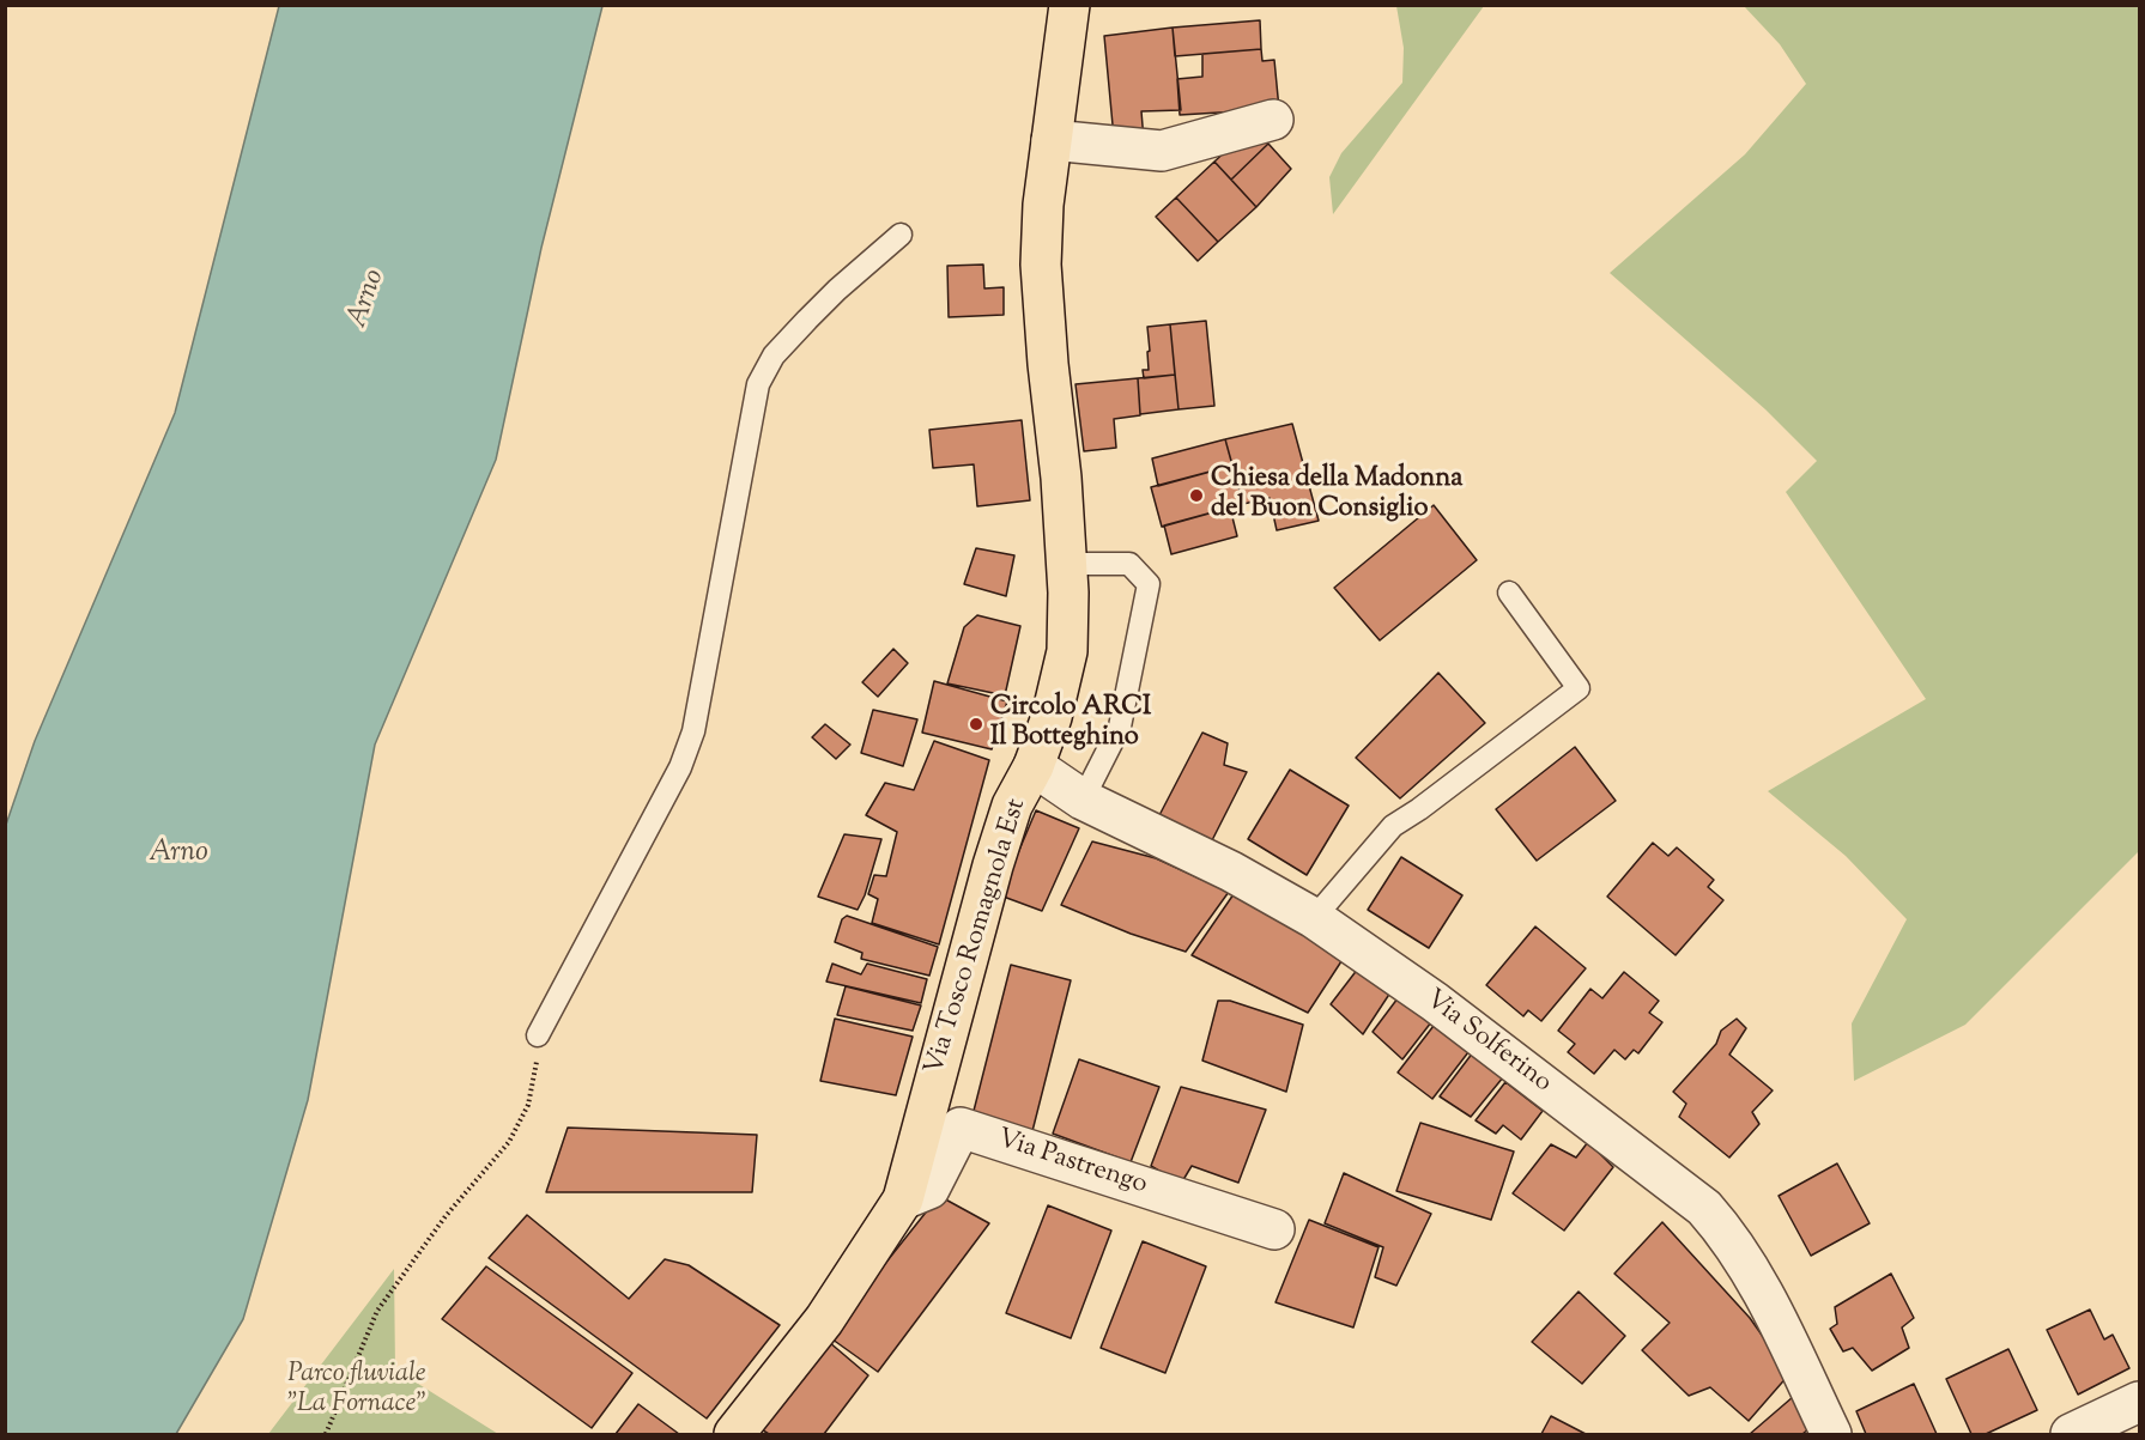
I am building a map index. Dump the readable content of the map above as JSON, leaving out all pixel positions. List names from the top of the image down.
{
  "streets": {
    "main road": ["Via Tosco Romagnola Est"],
    "street": ["Via Solferino", "Via Pastrengo"]
  },
  "crossings": [
    ["Via Tosco Romagnola Est", "Via Solferino"],
    ["Via Tosco Romagnola Est", "Via Pastrengo"]
  ],
  "water": ["Arno"],
  "parks": ["Parco fluviale \"La Fornace\""],
  "places": ["Chiesa della Madonna del Buon Consiglio", "Circolo ARCI Il Botteghino"]
}
